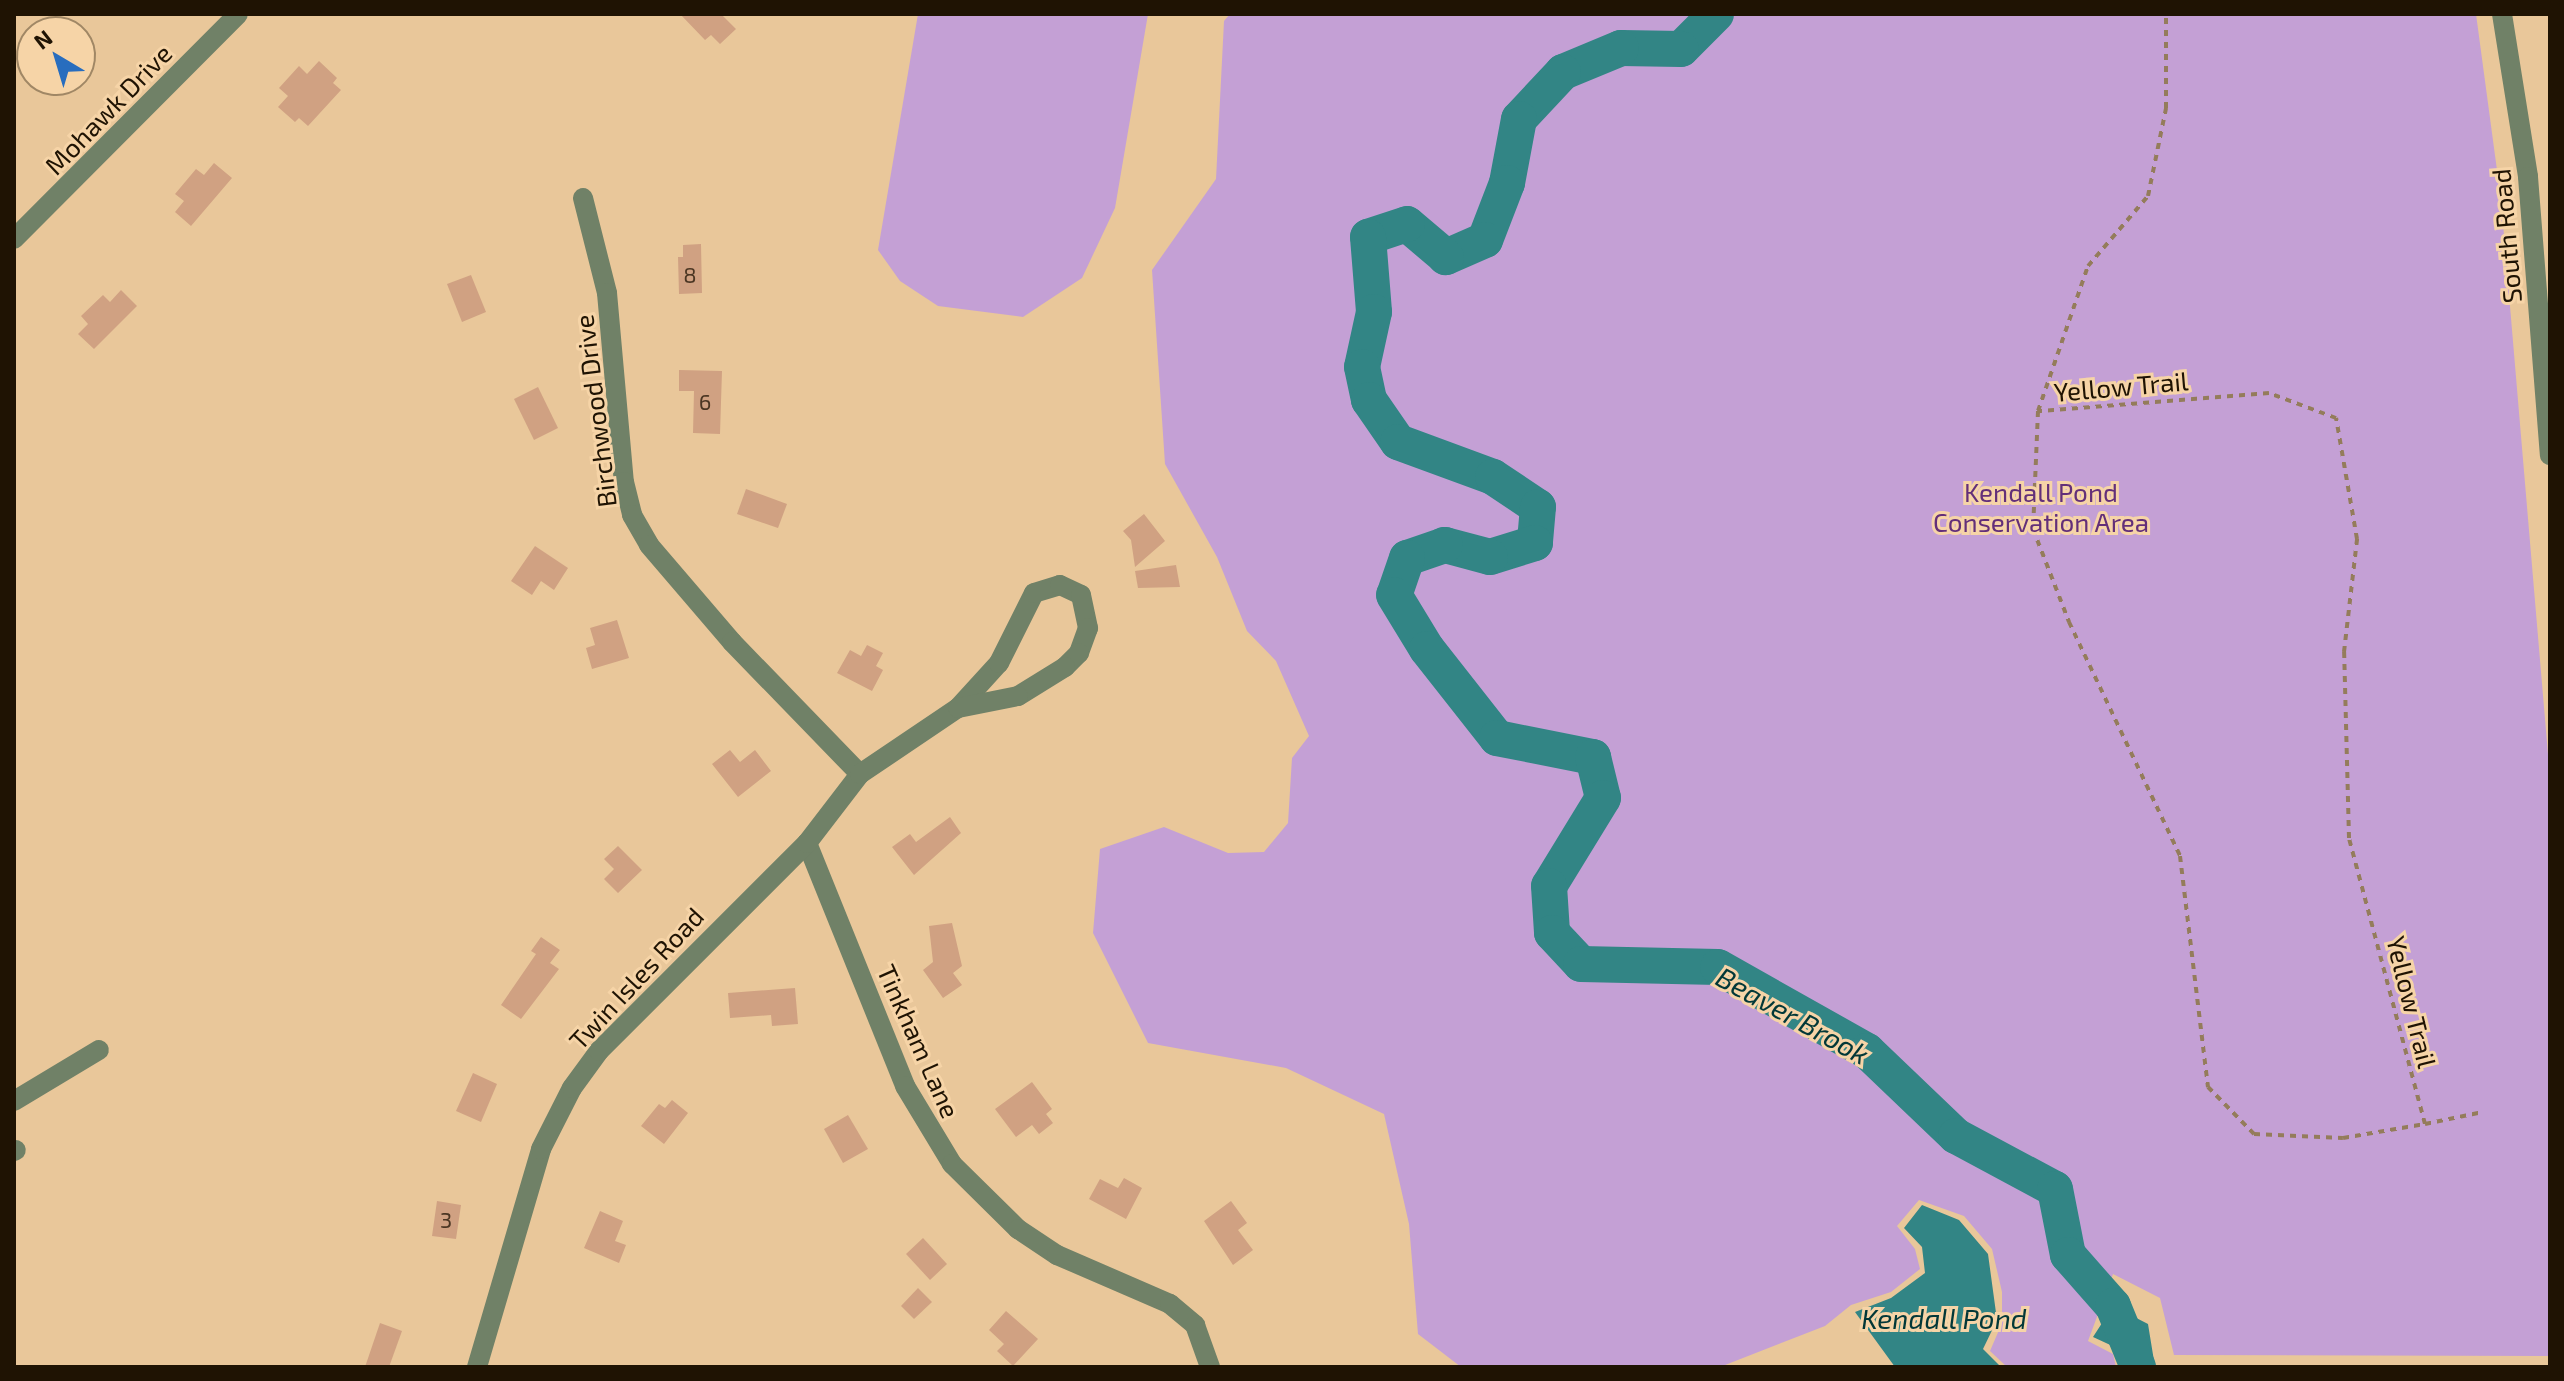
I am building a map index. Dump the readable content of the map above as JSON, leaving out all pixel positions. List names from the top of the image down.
{
  "streets": {
    "street": [
      "Mohawk Drive",
      "South Road",
      "Birchwood Drive",
      "Twin Isles Road",
      "Tinkham Lane"
    ],
    "path": ["Yellow Trail"]
  },
  "crossings": [
    ["Birchwood Drive", "Twin Isles Road"],
    ["Twin Isles Road", "Tinkham Lane"]
  ],
  "water": ["Beaver Brook", "Kendall Pond"],
  "parks": ["Kendall Pond Conservation Area"],
  "house_numbers": ["8", "6", "3"],
  "north": "top left"
}
